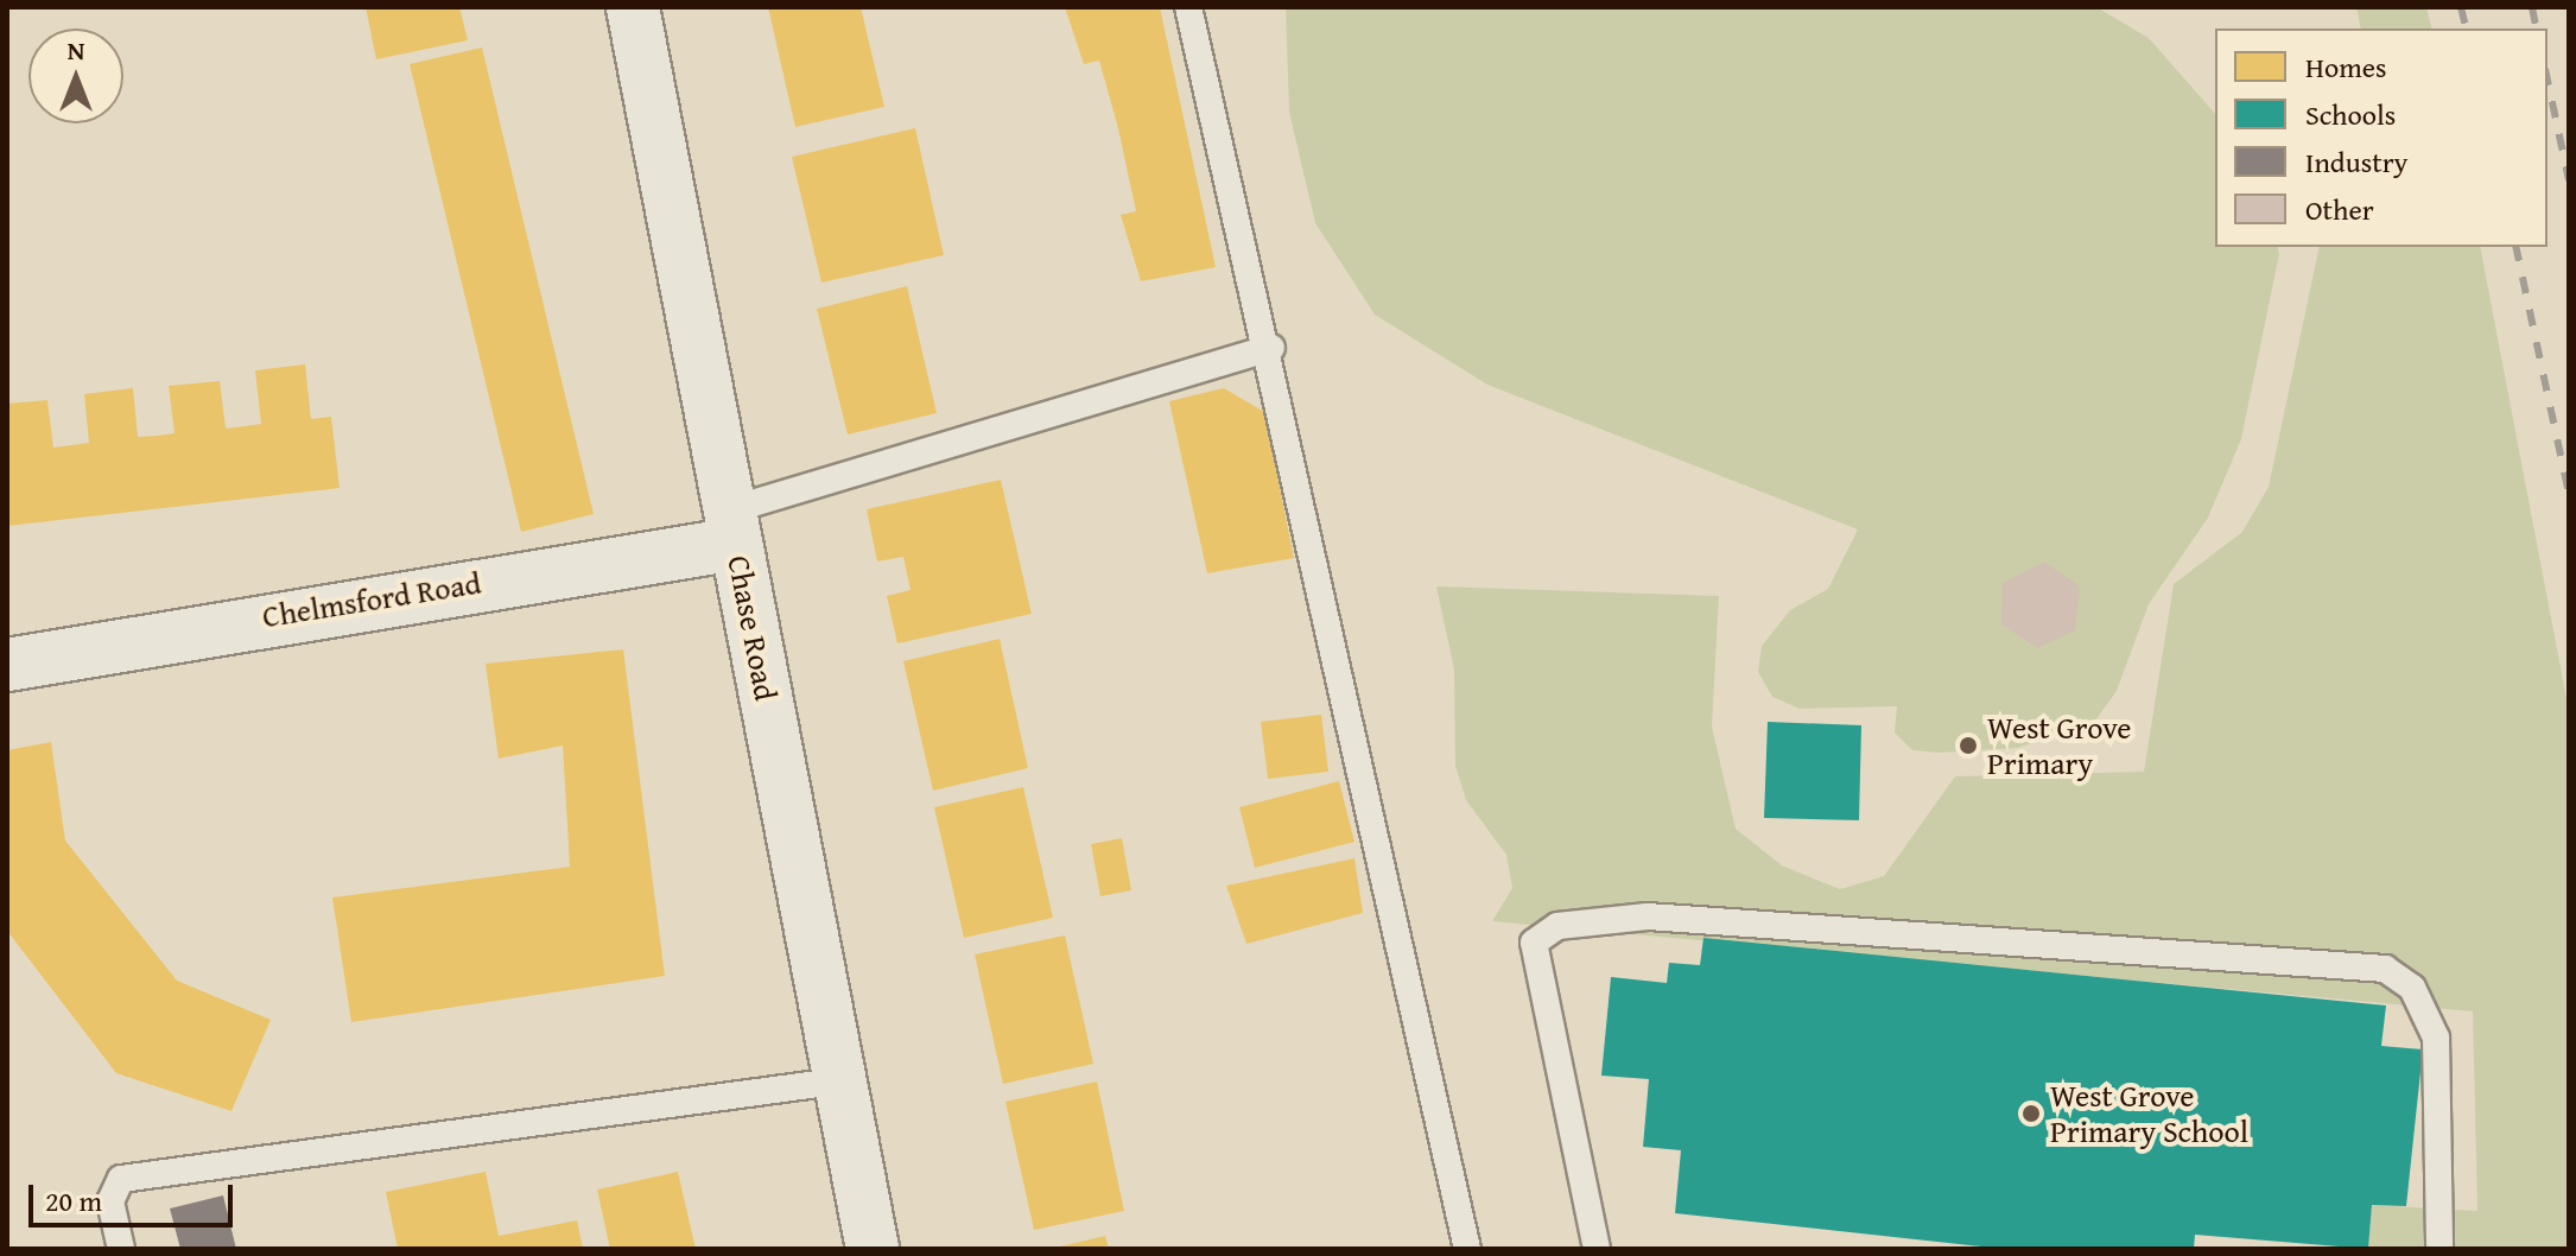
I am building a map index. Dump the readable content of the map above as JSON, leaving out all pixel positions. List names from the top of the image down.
{
  "streets": {
    "street": ["Chelmsford Road", "Chase Road"]
  },
  "crossings": [
    ["Chelmsford Road", "Chase Road"]
  ],
  "places": ["West Grove Primary", "West Grove Primary School"],
  "legend": [
    "Homes",
    "Schools",
    "Industry",
    "Other"
  ],
  "scale_bar": "20 m",
  "north": "top"
}
